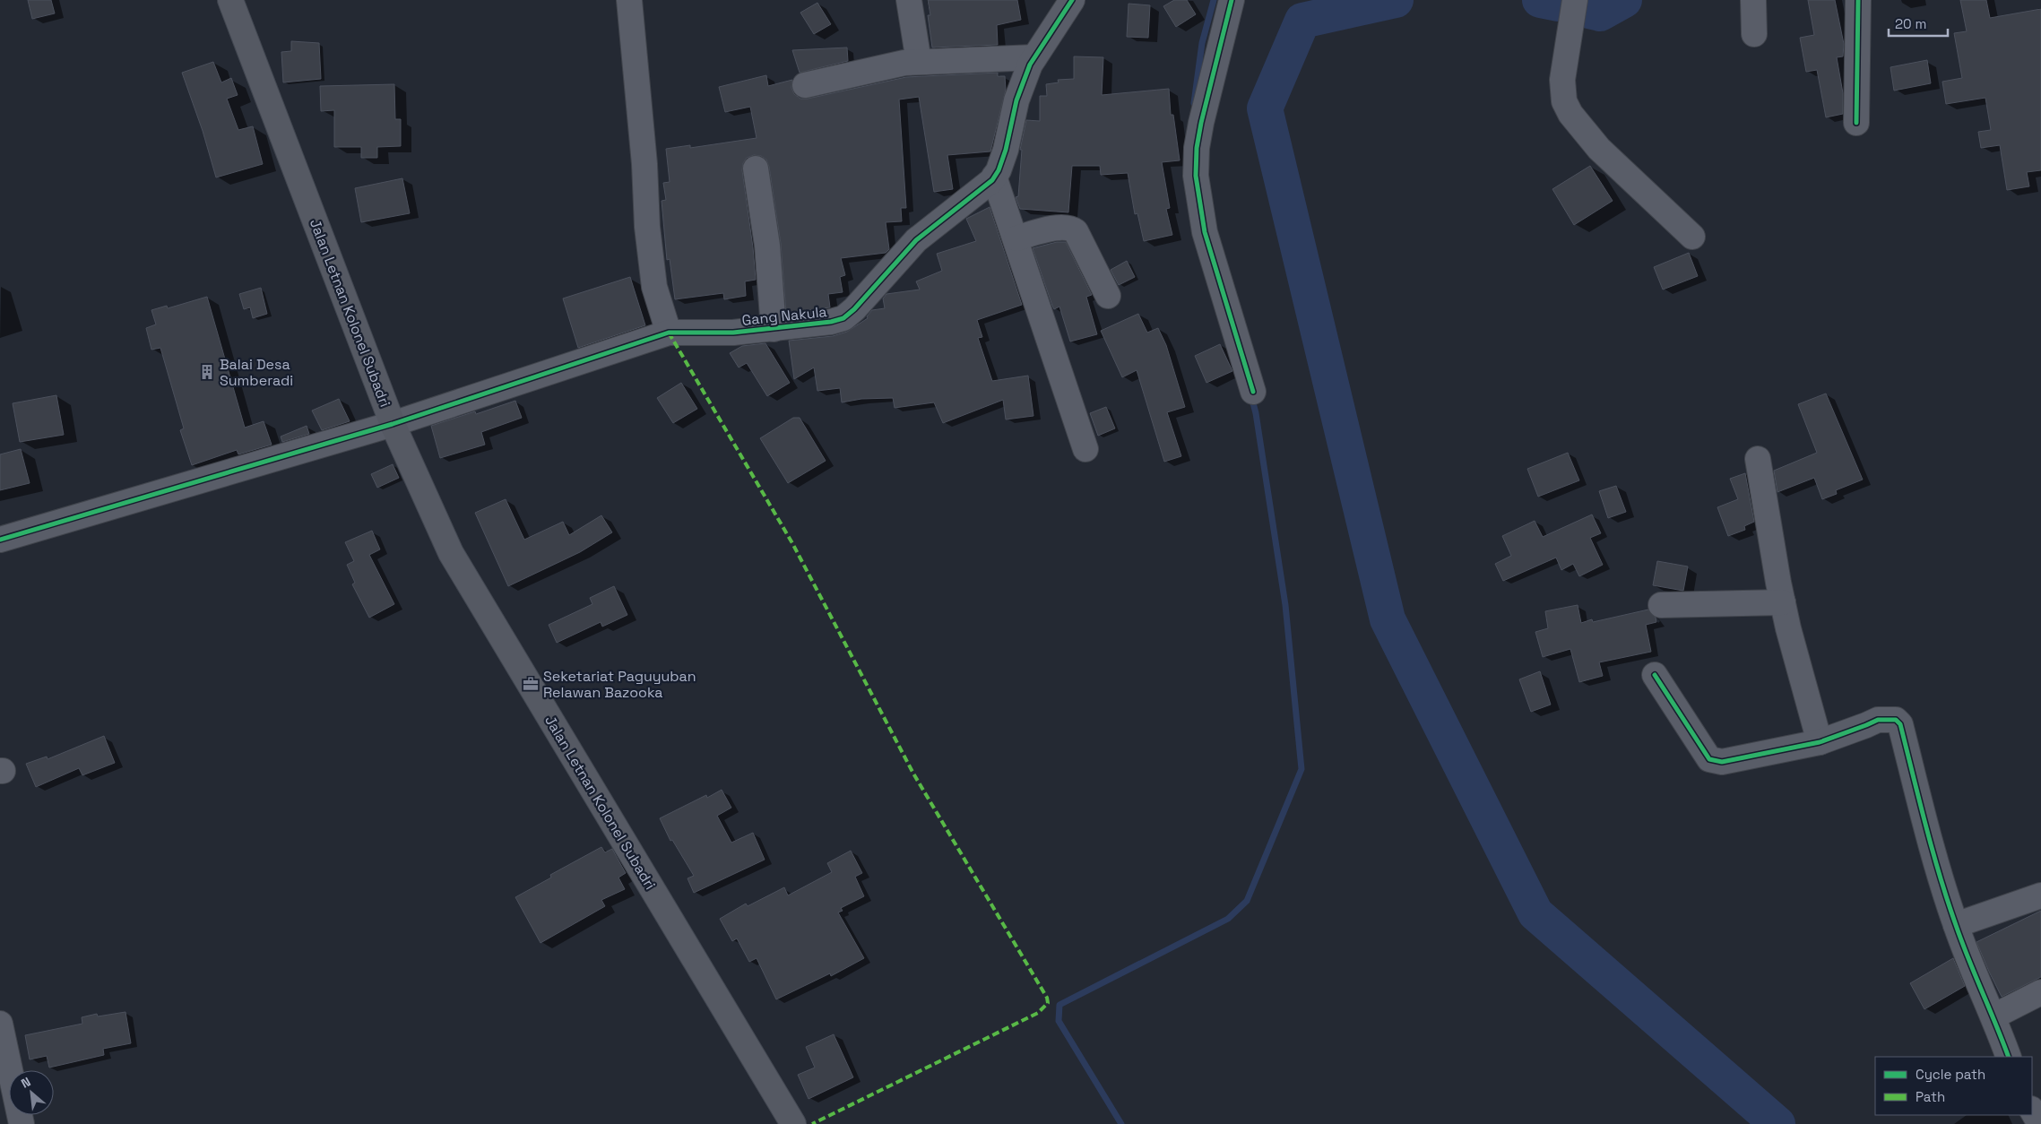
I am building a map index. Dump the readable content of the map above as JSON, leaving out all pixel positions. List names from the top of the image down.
{
  "streets": {
    "main road": ["Jalan Letnan Kolonel Subadri"],
    "street": ["Gang Nakula"]
  },
  "crossings": [
    ["Jalan Letnan Kolonel Subadri", "Gang Nakula"]
  ],
  "places": {
    "building": ["Balai Desa Sumberadi"],
    "office": ["Seketariat Paguyuban Relawan Bazooka"]
  },
  "legend": ["Cycle path", "Path"],
  "scale_bar": "20 m",
  "north": "top left"
}
